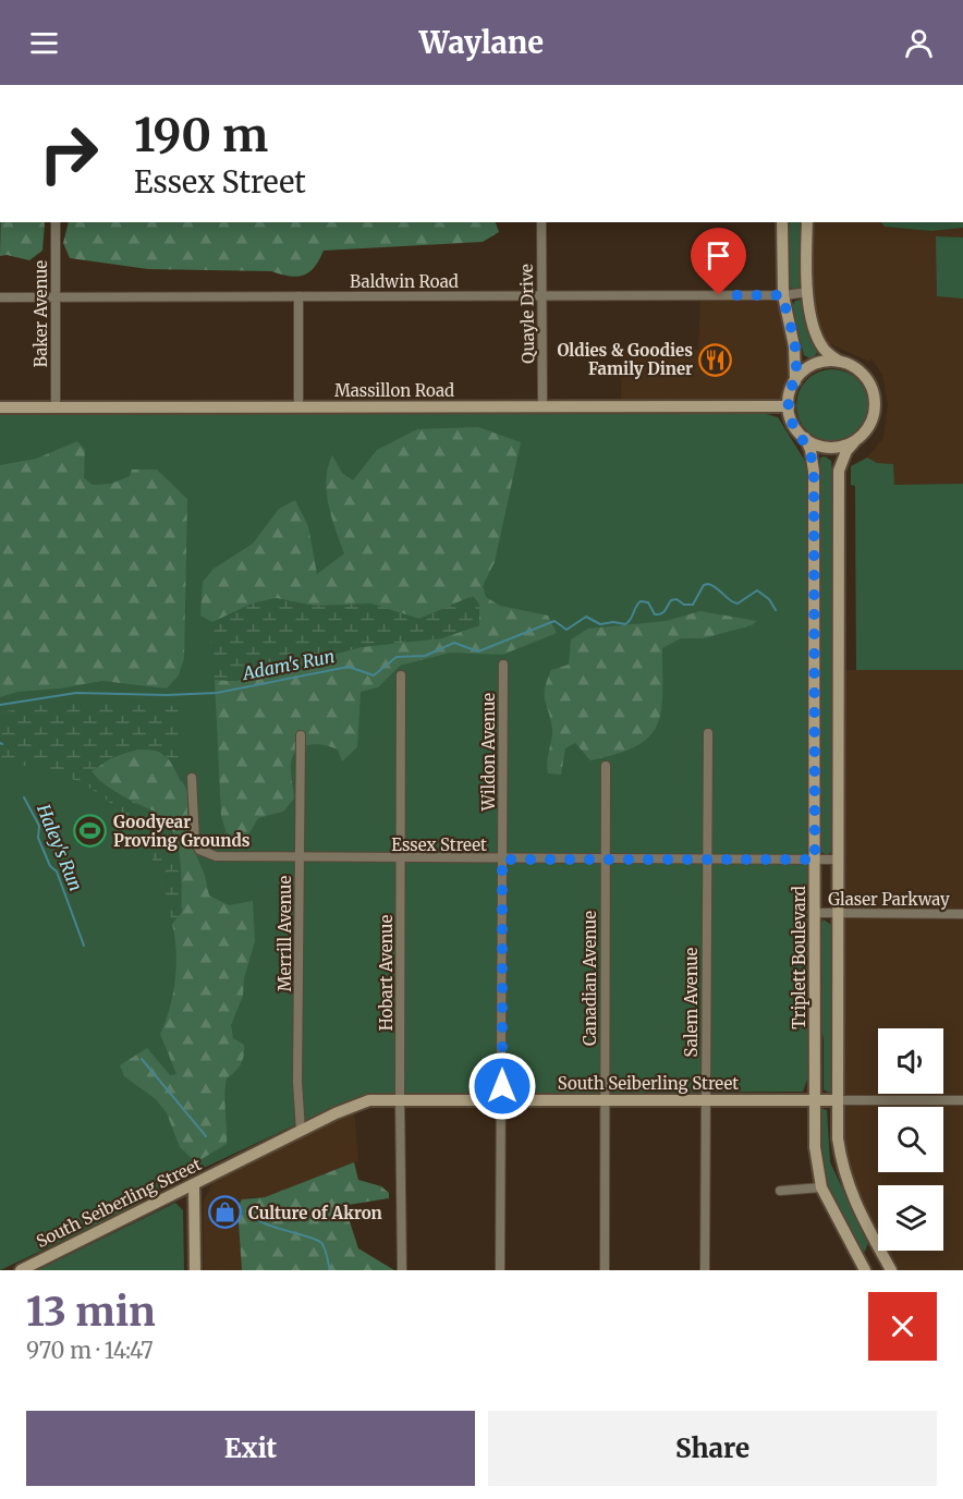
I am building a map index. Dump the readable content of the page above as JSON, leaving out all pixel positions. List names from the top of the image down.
{
  "streets": {
    "main road": ["Massillon Road", "Triplett Boulevard", "South Seiberling Street"],
    "street": [
      "Baldwin Road",
      "Baker Avenue",
      "Quayle Drive",
      "Wildon Avenue",
      "Essex Street",
      "Glaser Parkway",
      "Merrill Avenue",
      "Hobart Avenue",
      "Canadian Avenue",
      "Salem Avenue"
    ]
  },
  "crossings": [
    ["Baldwin Road", "Baker Avenue"],
    ["Baldwin Road", "Quayle Drive"],
    ["Baker Avenue", "Massillon Road"],
    ["Quayle Drive", "Massillon Road"],
    ["Massillon Road", "Triplett Boulevard"],
    ["Wildon Avenue", "Essex Street"],
    ["Wildon Avenue", "South Seiberling Street"],
    ["Essex Street", "Merrill Avenue"],
    ["Essex Street", "Triplett Boulevard"],
    ["Essex Street", "Hobart Avenue"],
    ["Essex Street", "Canadian Avenue"],
    ["Essex Street", "Salem Avenue"],
    ["Glaser Parkway", "Triplett Boulevard"],
    ["Merrill Avenue", "South Seiberling Street"],
    ["Triplett Boulevard", "South Seiberling Street"],
    ["Hobart Avenue", "South Seiberling Street"],
    ["Canadian Avenue", "South Seiberling Street"],
    ["Salem Avenue", "South Seiberling Street"]
  ],
  "water": ["Adam's Run", "Haley's Run"],
  "places": {
    "restaurant": ["Oldies & Goodies Family Diner"],
    "sports": ["Goodyear Proving Grounds"],
    "shop": ["Culture of Akron"]
  },
  "page": {
    "header": "Waylane",
    "turn": ["190 m", "Essex Street"],
    "heading": ["13 min", "970 m · 14:47"],
    "buttons": ["Exit", "Share"]
  }
}
